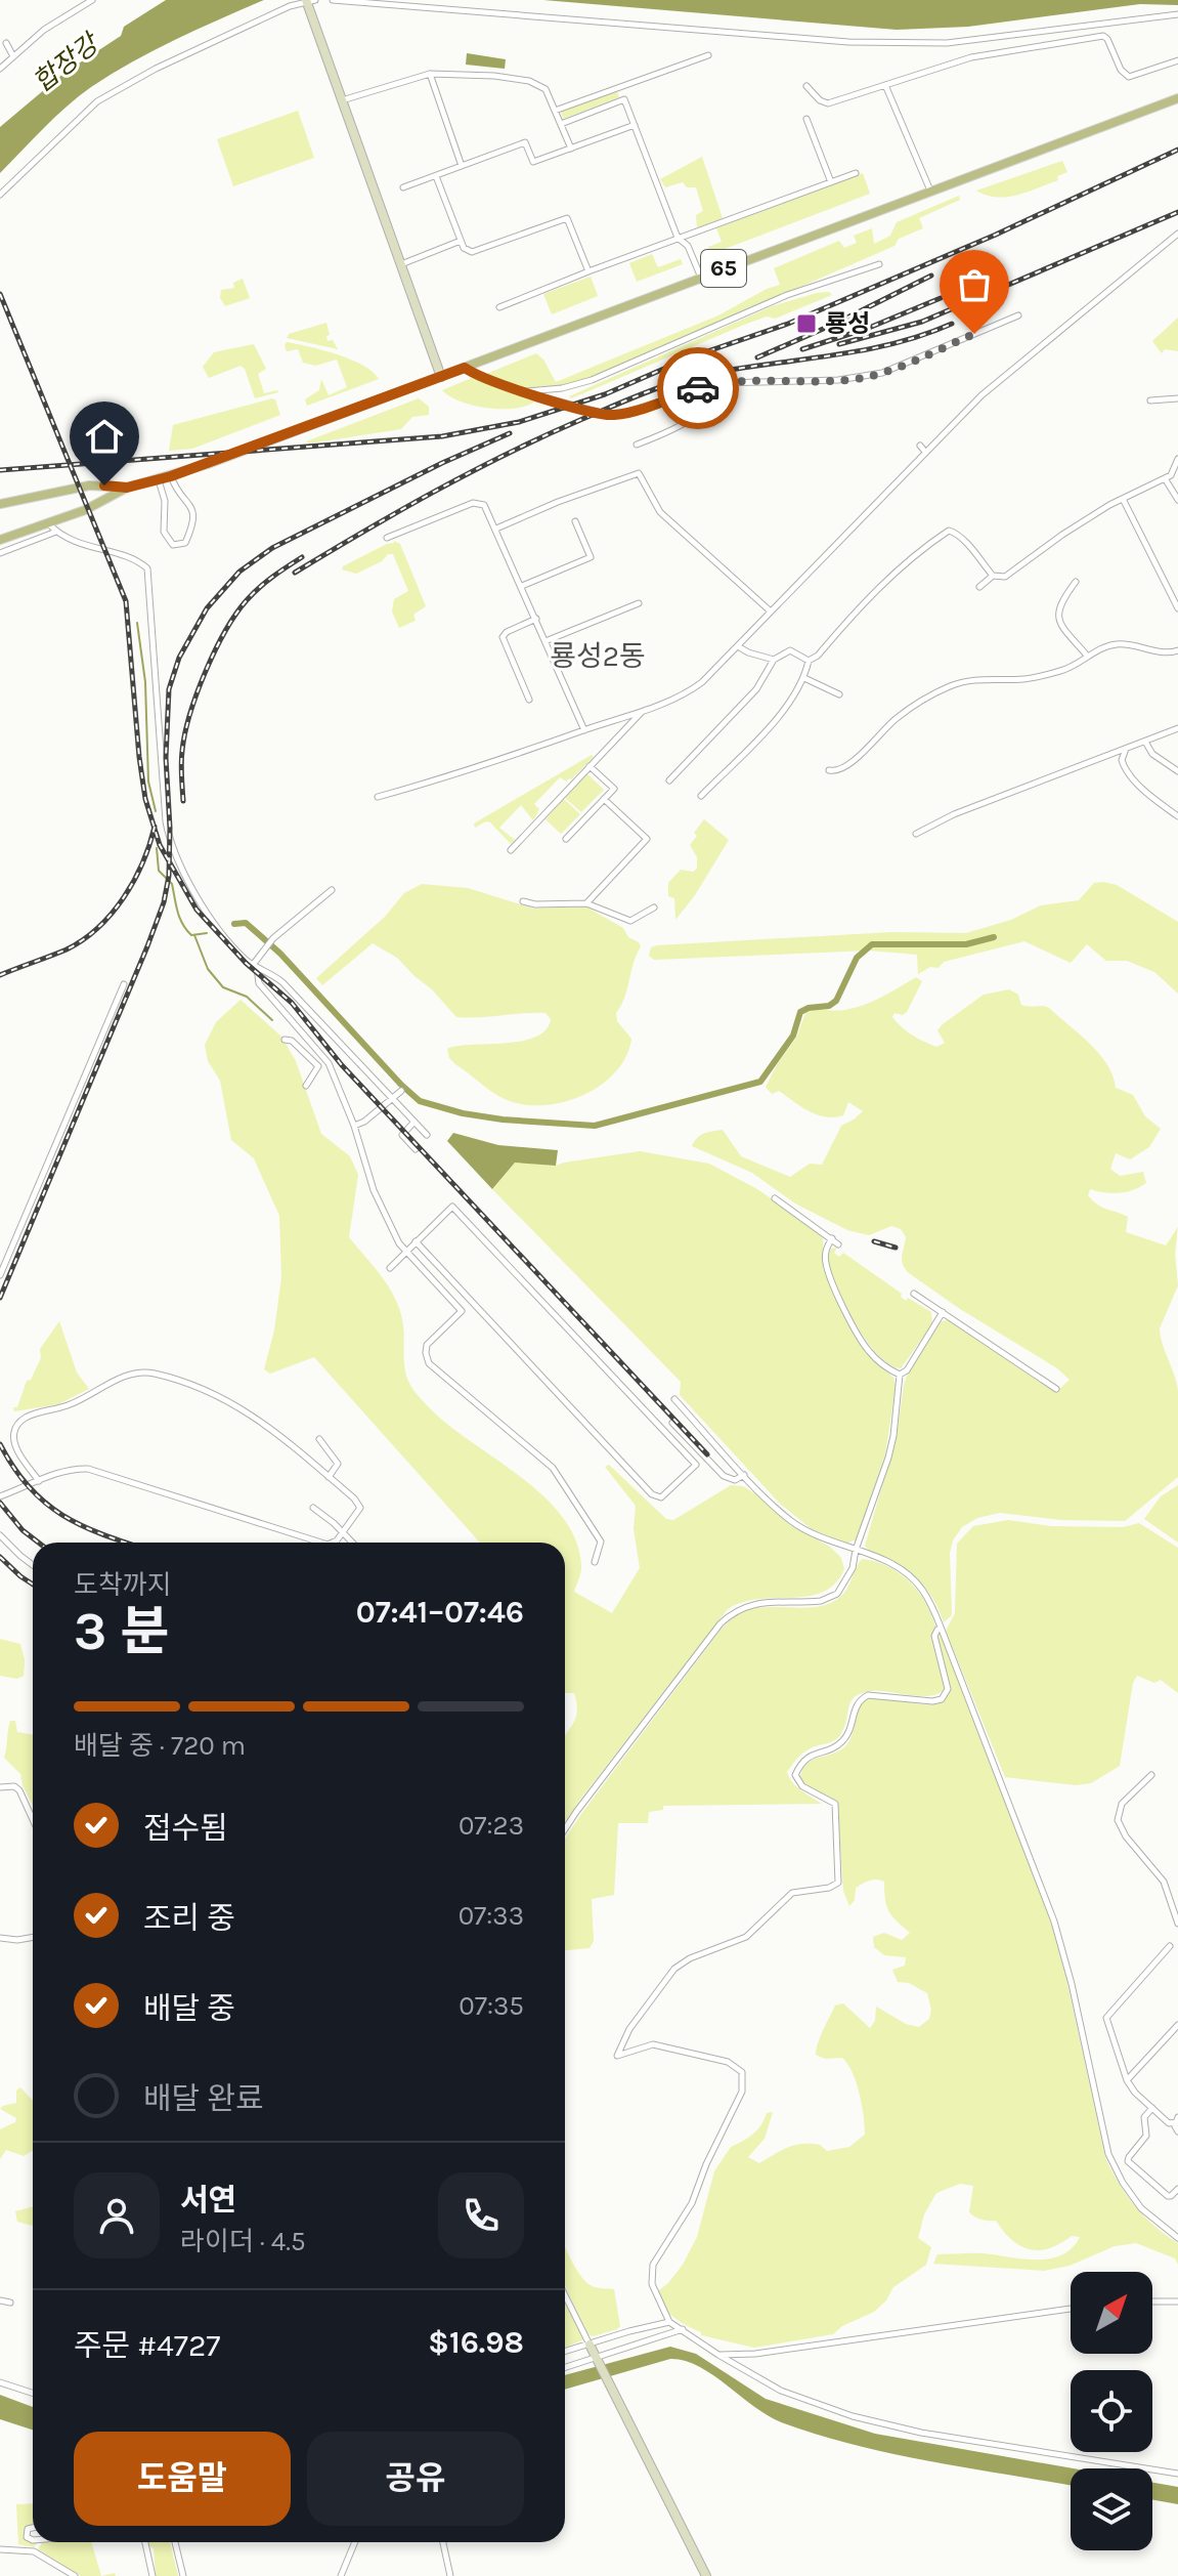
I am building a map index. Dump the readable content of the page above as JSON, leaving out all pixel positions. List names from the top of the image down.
{
  "streets": {
    "main road": ["65"]
  },
  "districts": ["룡성2동"],
  "water": ["합장강"],
  "places": {
    "transit": ["룡성"]
  },
  "north": "top right",
  "page": {
    "heading": ["3 분", "도착까지", "07:41–07:46"],
    "panel": [
      "서연",
      "라이더 · 4.5",
      "주문 #4727",
      "$16.98"
    ],
    "bar": "배달 중 · 720 m",
    "list": [
      ["접수됨", "07:23"],
      ["조리 중", "07:33"],
      ["배달 중", "07:35"],
      "배달 완료"
    ],
    "buttons": ["도움말", "공유"]
  }
}
